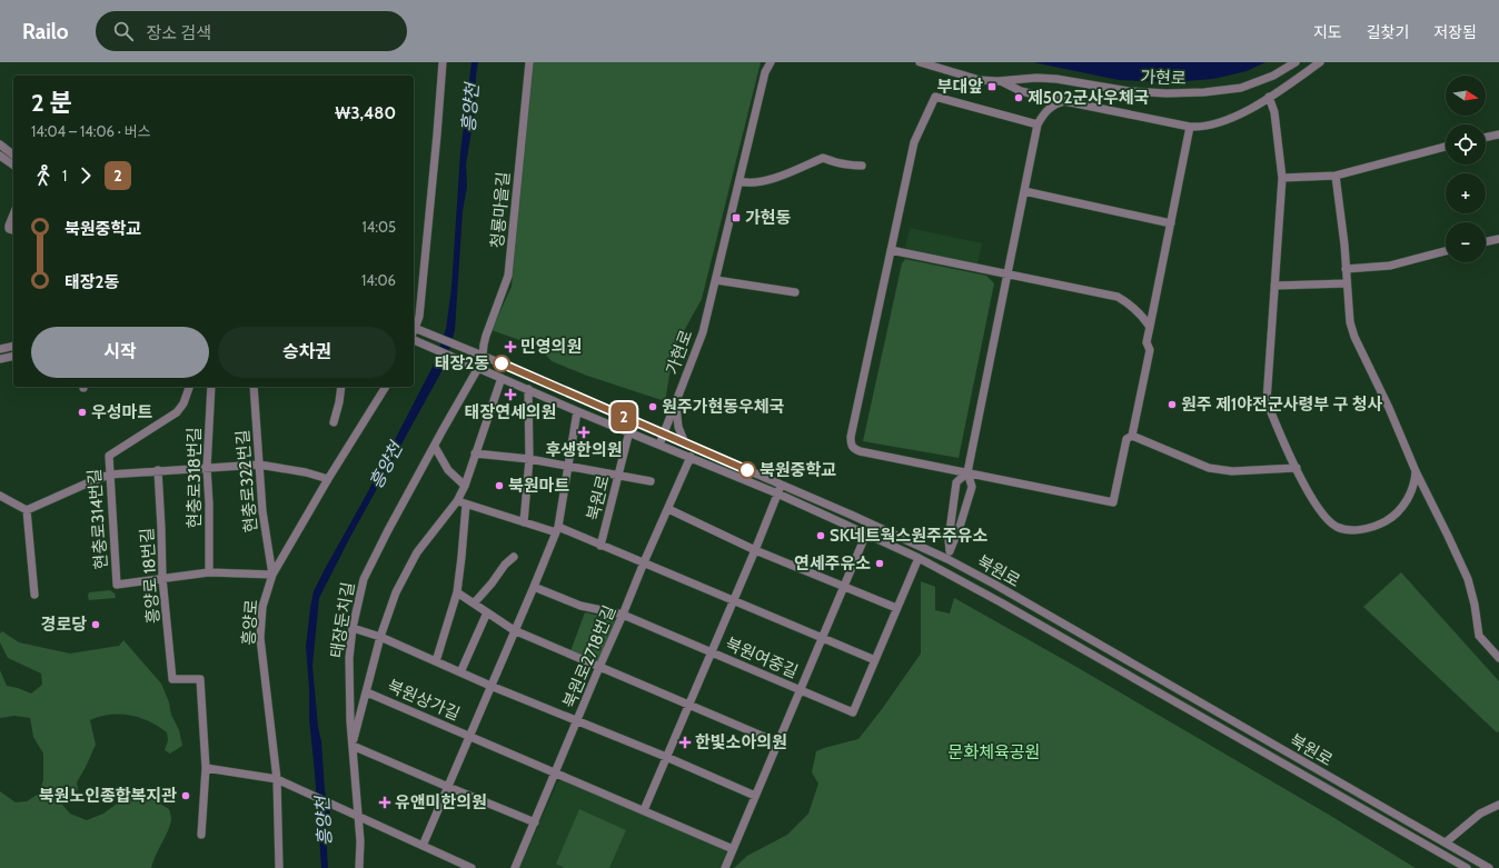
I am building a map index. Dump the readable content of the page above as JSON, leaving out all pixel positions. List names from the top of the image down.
{
  "streets": {
    "street": [
      "가현로",
      "청룡마을길",
      "현충로318번길",
      "현충로322번길",
      "북원로",
      "현충로314번길",
      "흥양로 18번길",
      "태장둔치길",
      "흥양로",
      "북원로2718번길",
      "북원여중길",
      "북원상가길"
    ]
  },
  "crossings": [
    ["가현로", "북원로"],
    ["청룡마을길", "북원로"],
    ["현충로322번길", "흥양로"],
    ["북원로", "태장둔치길"],
    ["북원로", "북원로2718번길"],
    ["북원로", "북원여중길"],
    ["북원로", "북원상가길"],
    ["현충로314번길", "흥양로 18번길"],
    ["태장둔치길", "북원상가길"],
    ["북원로2718번길", "북원여중길"],
    ["북원로2718번길", "북원상가길"]
  ],
  "water": ["흥양천"],
  "parks": ["문화체육공원"],
  "places": {
    "transit": ["부대앞", "가현동"],
    "other": [
      "제502군사우체국",
      "태장2동",
      "원주 제1야전군사령부 구 청사",
      "원주가현동우체국",
      "우성마트",
      "북원중학교",
      "북원마트",
      "SK네트웍스원주주유소",
      "연세주유소",
      "경로당",
      "북원노인종합복지관"
    ],
    "health": [
      "민영의원",
      "태장연세의원",
      "후생한의원",
      "한빛소아의원",
      "유앤미한의원"
    ]
  },
  "lines": ["bus line 2"],
  "north": "right",
  "page": {
    "header": "Railo",
    "search": "장소 검색",
    "nav": ["지도", "길찾기", "저장됨"],
    "on_map": "2",
    "map_buttons": ["+", "−"],
    "heading": ["2 분", "14:04 – 14:06 · 버스", "₩3,480"],
    "legs": ["1", "2"],
    "list": [
      {
        "name": "북원중학교",
        "value": "14:05"
      },
      {
        "name": "태장2동",
        "value": "14:06"
      }
    ],
    "buttons": ["시작", "승차권"]
  }
}
